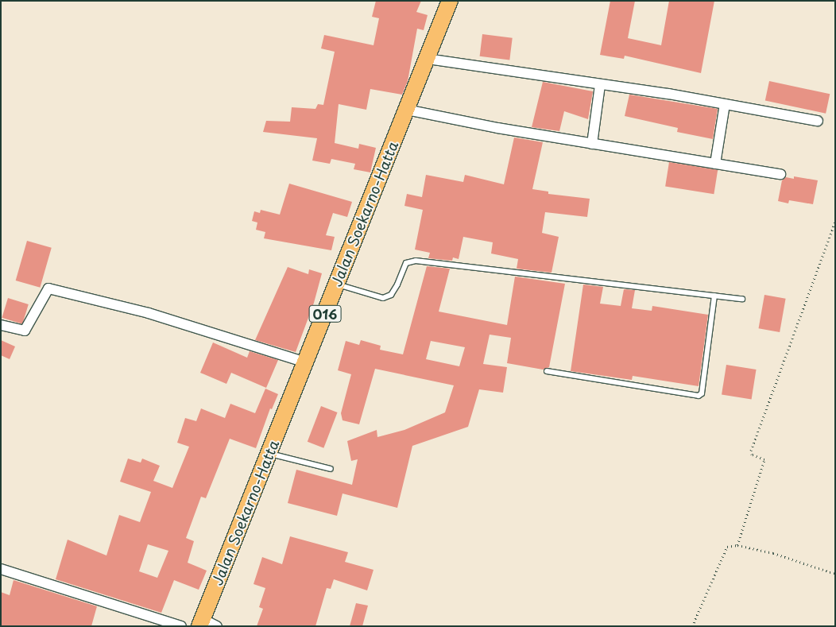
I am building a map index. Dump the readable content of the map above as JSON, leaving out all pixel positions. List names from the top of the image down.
{
  "streets": {
    "main road": ["Jalan Soekarno-Hatta", "016"]
  }
}
